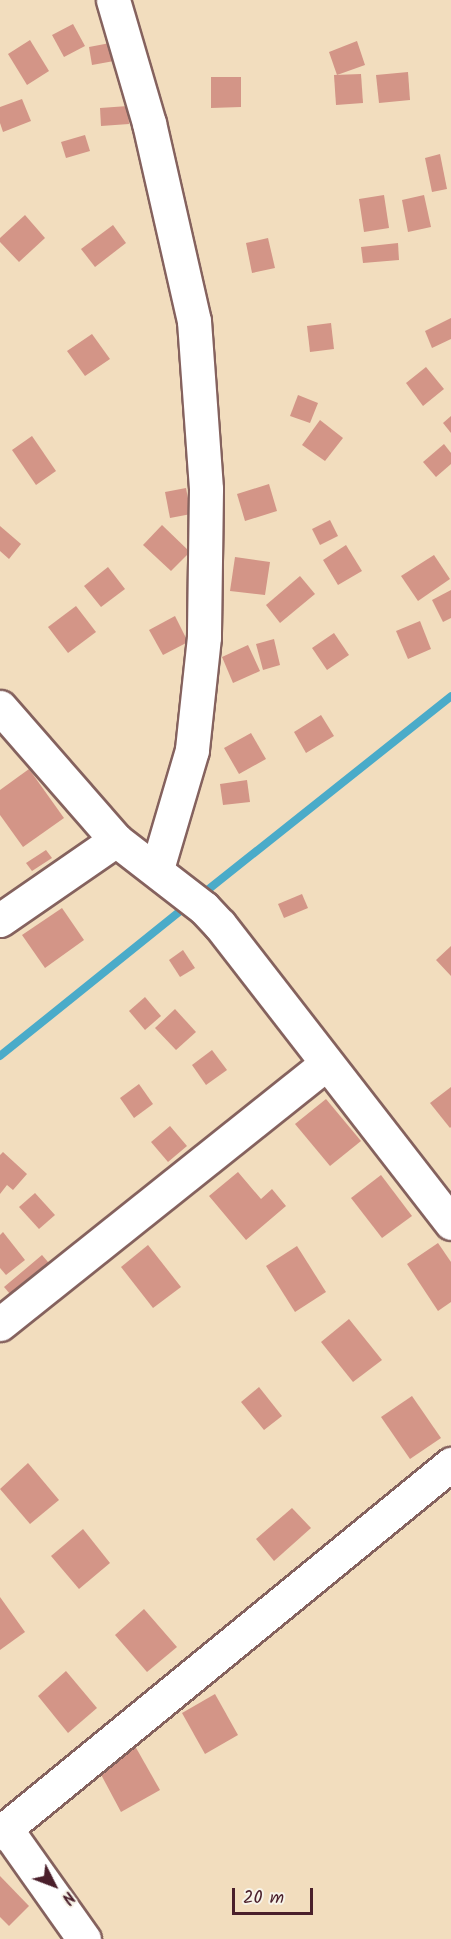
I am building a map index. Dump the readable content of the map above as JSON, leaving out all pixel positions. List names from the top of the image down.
{
  "scale_bar": "20 m",
  "north": "bottom right"
}
